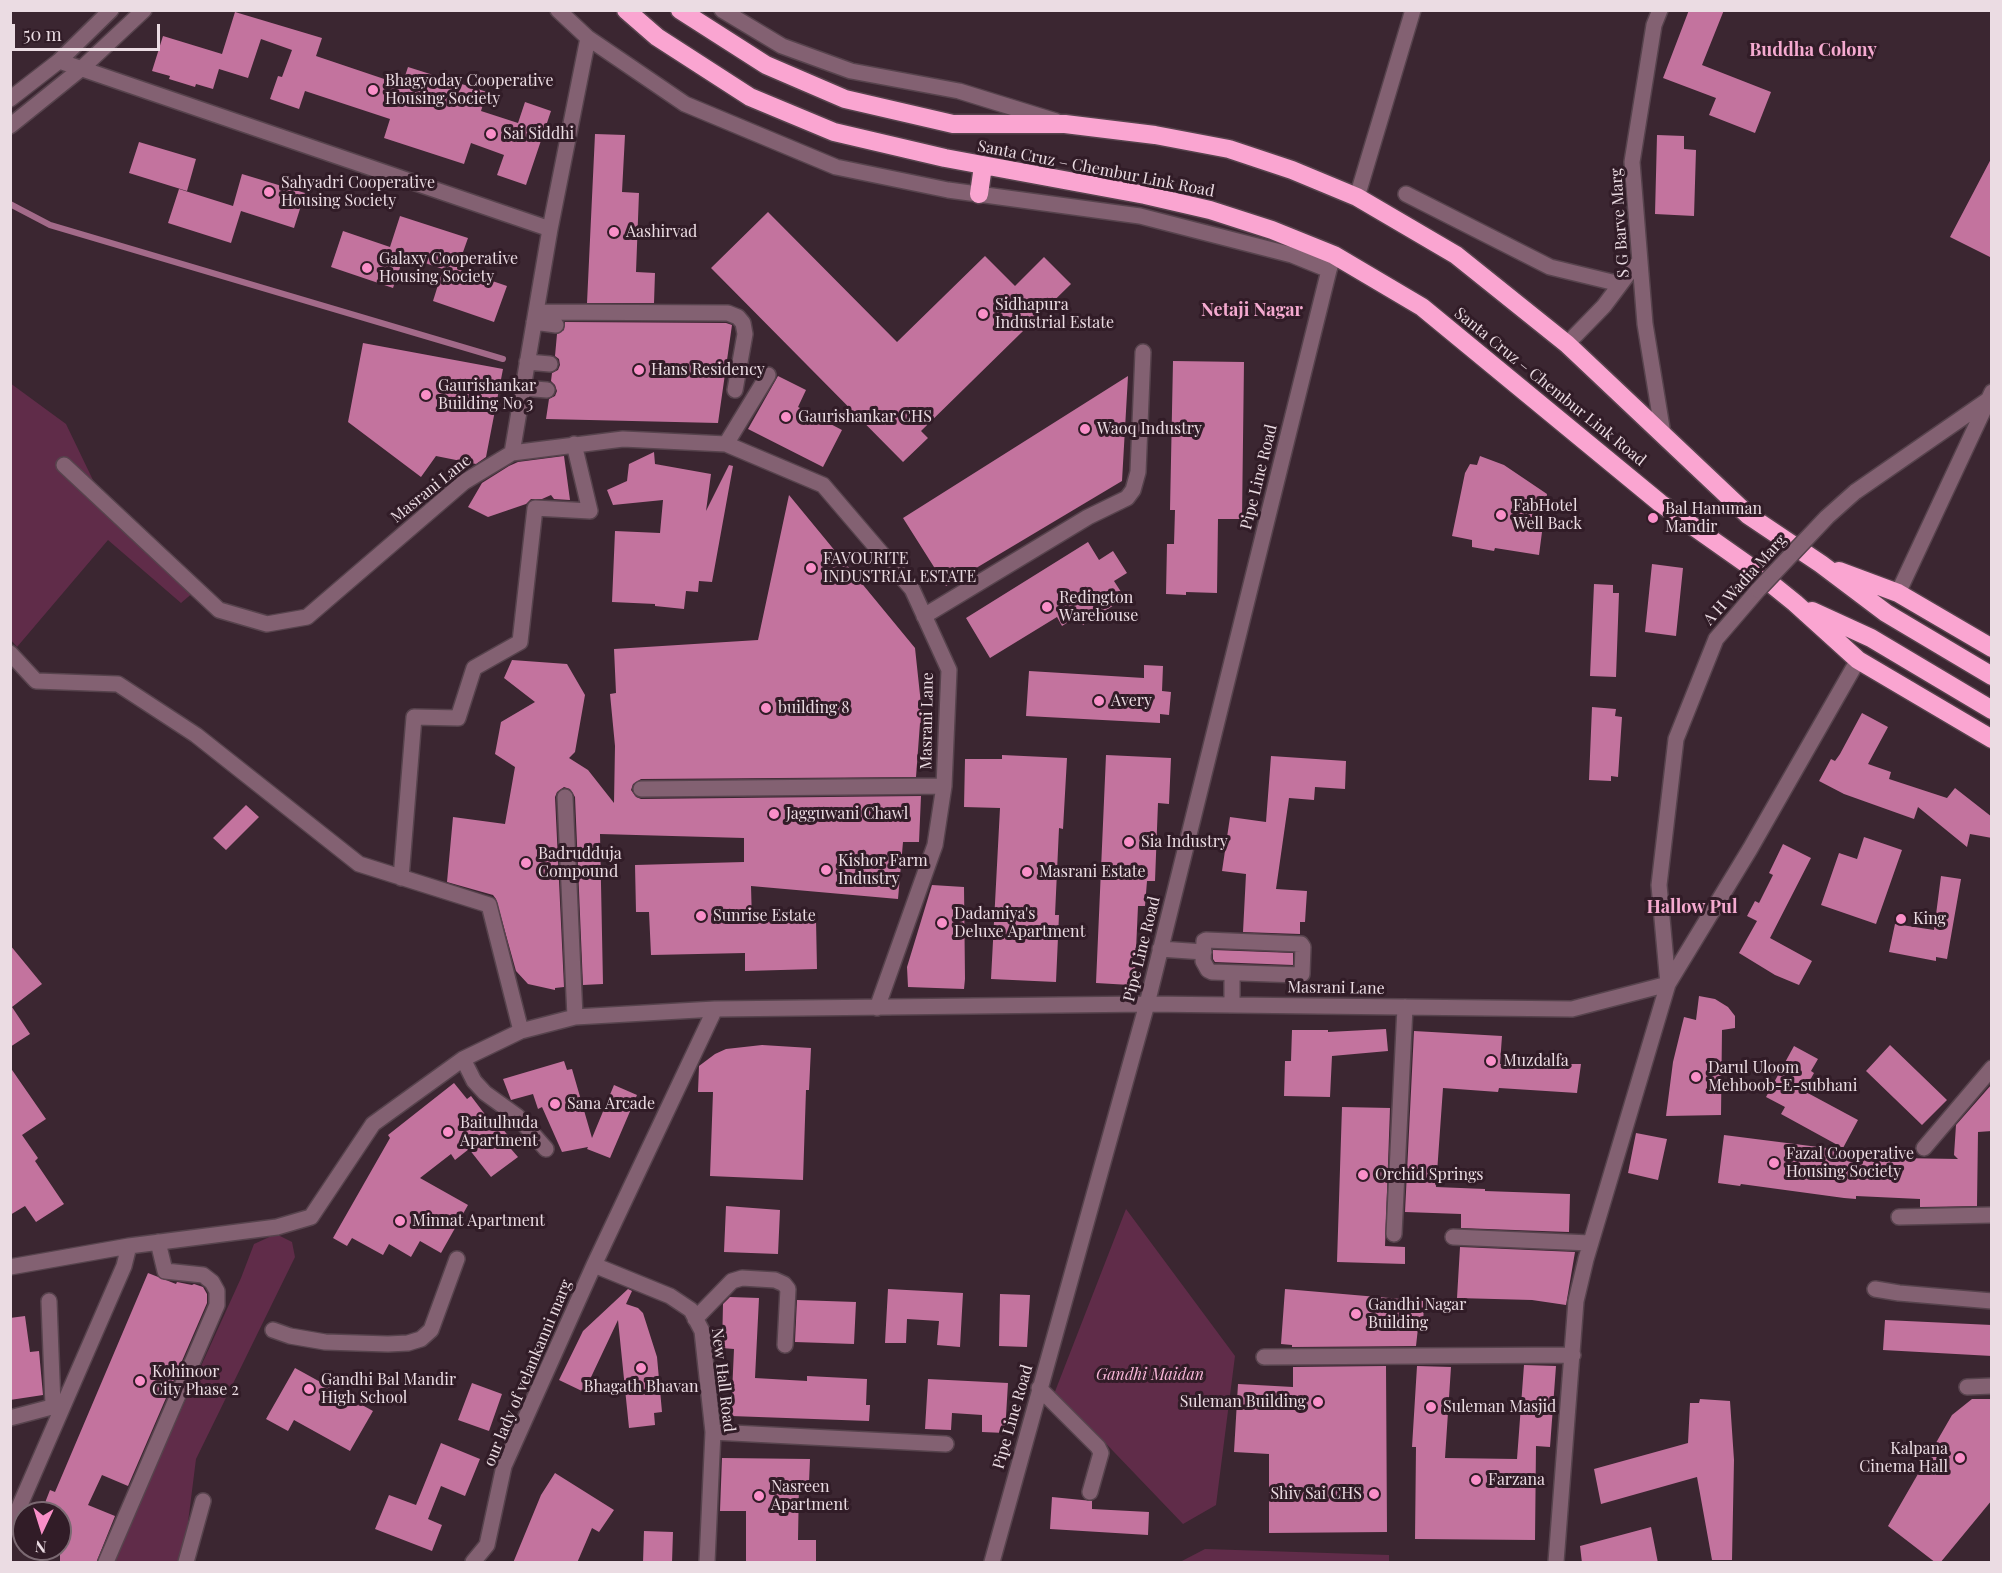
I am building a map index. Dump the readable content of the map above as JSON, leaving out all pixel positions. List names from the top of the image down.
{
  "streets": {
    "highway": ["Santa Cruz – Chembur Link Road"],
    "street": [
      "S G Barve Marg",
      "Pipe Line Road",
      "Masrani Lane",
      "A H Wadia Marg",
      "our lady of velankanni marg",
      "New Hall Road"
    ]
  },
  "crossings": [
    ["Santa Cruz – Chembur Link Road", "S G Barve Marg"],
    ["Santa Cruz – Chembur Link Road", "Pipe Line Road"],
    ["Pipe Line Road", "Masrani Lane"],
    ["Masrani Lane", "A H Wadia Marg"],
    ["our lady of velankanni marg", "New Hall Road"]
  ],
  "districts": ["Buddha Colony", "Netaji Nagar", "Hallow Pul"],
  "parks": ["Gandhi Maidan"],
  "places": [
    "Bhagyoday Cooperative Housing Society",
    "Sai Siddhi",
    "Sahyadri Cooperative Housing Society",
    "Aashirvad",
    "Galaxy Cooperative Housing Society",
    "Sidhapura Industrial Estate",
    "Hans Residency",
    "Gaurishankar Building No 3",
    "Gaurishankar CHS",
    "Waoq Industry",
    "FabHotel Well Back",
    "Bal Hanuman Mandir",
    "FAVOURITE INDUSTRIAL ESTATE",
    "Redington Warehouse",
    "Avery",
    "building 8",
    "Jagguwani Chawl",
    "Sia Industry",
    "Badrudduja Compound",
    "Kishor Farm Industry",
    "Masrani Estate",
    "Sunrise Estate",
    "King",
    "Dadamiya's Deluxe Apartment",
    "Muzdalfa",
    "Darul Uloom Mehboob-E-subhani",
    "Sana Arcade",
    "Baitulhuda Apartment",
    "Fazal Cooperative Housing Society",
    "Orchid Springs",
    "Minnat Apartment",
    "Gandhi Nagar Building",
    "Bhagath Bhavan",
    "Kohinoor City Phase 2",
    "Gandhi Bal Mandir High School",
    "Suleman Building",
    "Suleman Masjid",
    "Kalpana Cinema Hall",
    "Farzana",
    "Shiv Sai CHS",
    "Nasreen Apartment"
  ],
  "scale_bar": "50 m",
  "north": "bottom"
}
